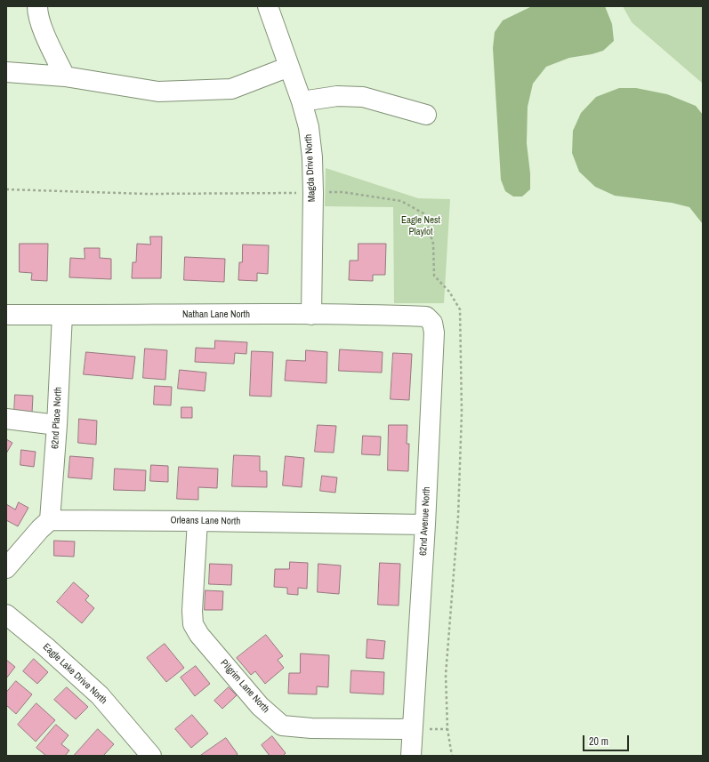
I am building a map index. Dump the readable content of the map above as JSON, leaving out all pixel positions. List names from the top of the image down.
{
  "streets": {
    "street": [
      "Magda Drive North",
      "Nathan Lane North",
      "62nd Place North",
      "Orleans Lane North",
      "62nd Avenue North",
      "Eagle Lake Drive North",
      "Pilgrim Lane North"
    ]
  },
  "crossings": [
    ["Magda Drive North", "Nathan Lane North"],
    ["Nathan Lane North", "62nd Place North"],
    ["Nathan Lane North", "62nd Avenue North"],
    ["62nd Place North", "Orleans Lane North"],
    ["Orleans Lane North", "62nd Avenue North"],
    ["Orleans Lane North", "Pilgrim Lane North"],
    ["62nd Avenue North", "Pilgrim Lane North"]
  ],
  "parks": ["Eagle Nest Playlot"],
  "scale_bar": "20 m"
}
